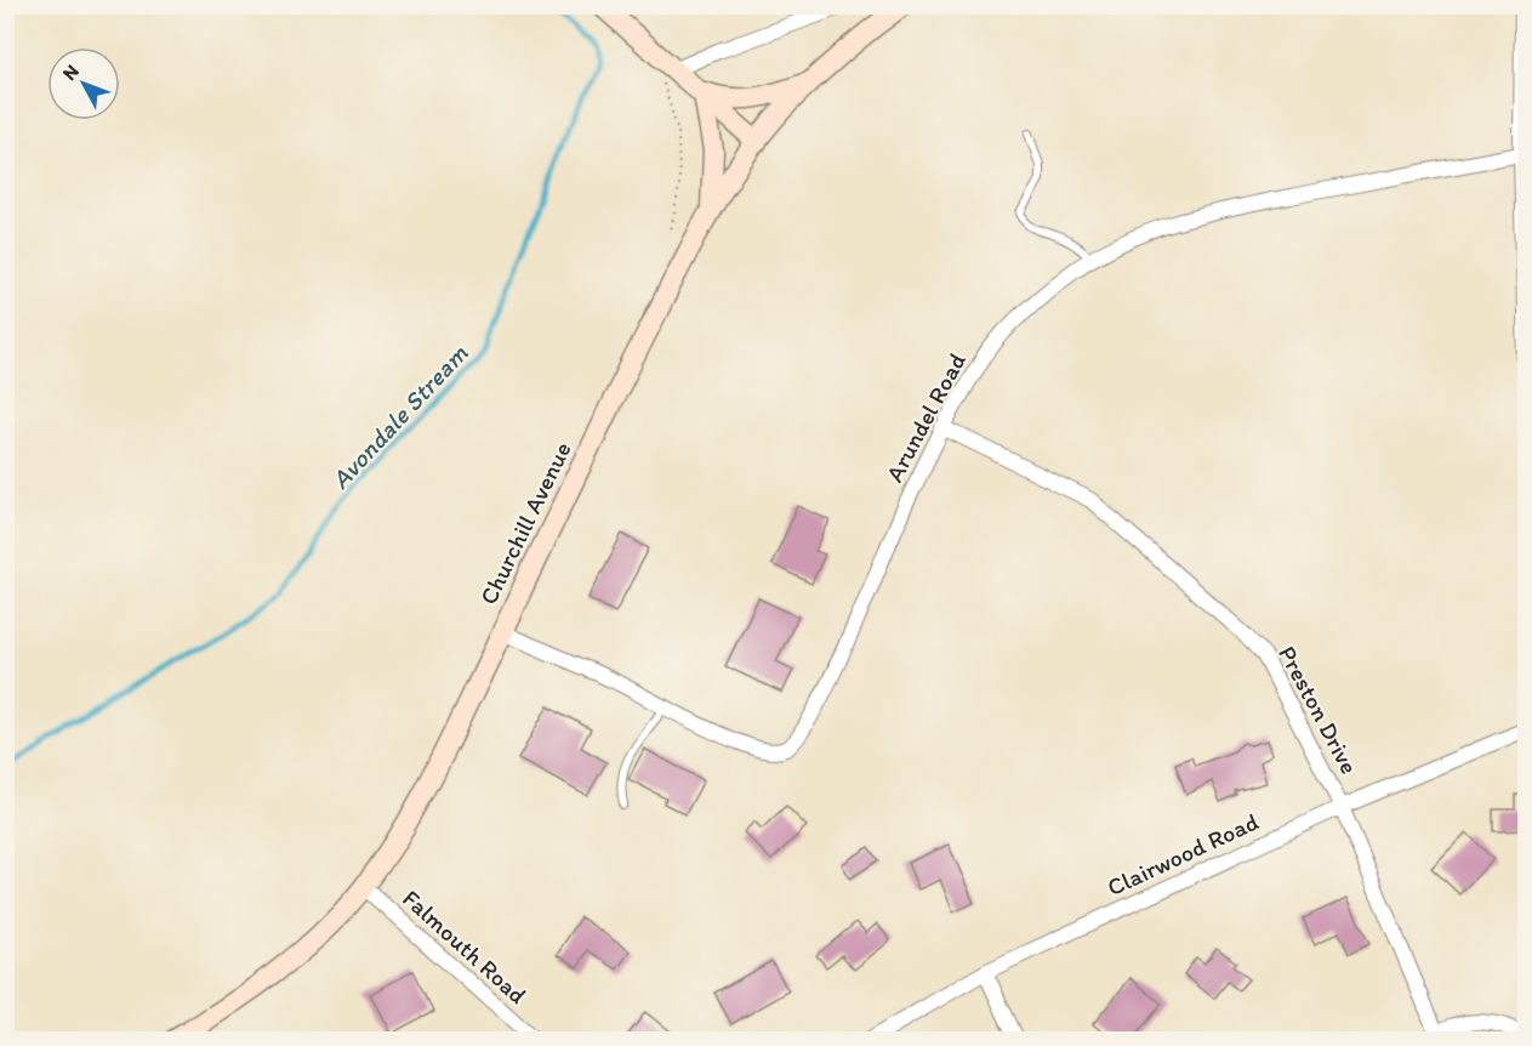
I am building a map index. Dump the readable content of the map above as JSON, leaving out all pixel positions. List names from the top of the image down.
{
  "streets": {
    "main road": ["Churchill Avenue"],
    "street": [
      "Arundel Road",
      "Preston Drive",
      "Clairwood Road",
      "Falmouth Road"
    ]
  },
  "crossings": [
    ["Arundel Road", "Churchill Avenue"],
    ["Arundel Road", "Preston Drive"],
    ["Churchill Avenue", "Falmouth Road"],
    ["Preston Drive", "Clairwood Road"]
  ],
  "water": ["Avondale Stream"],
  "north": "top left"
}
